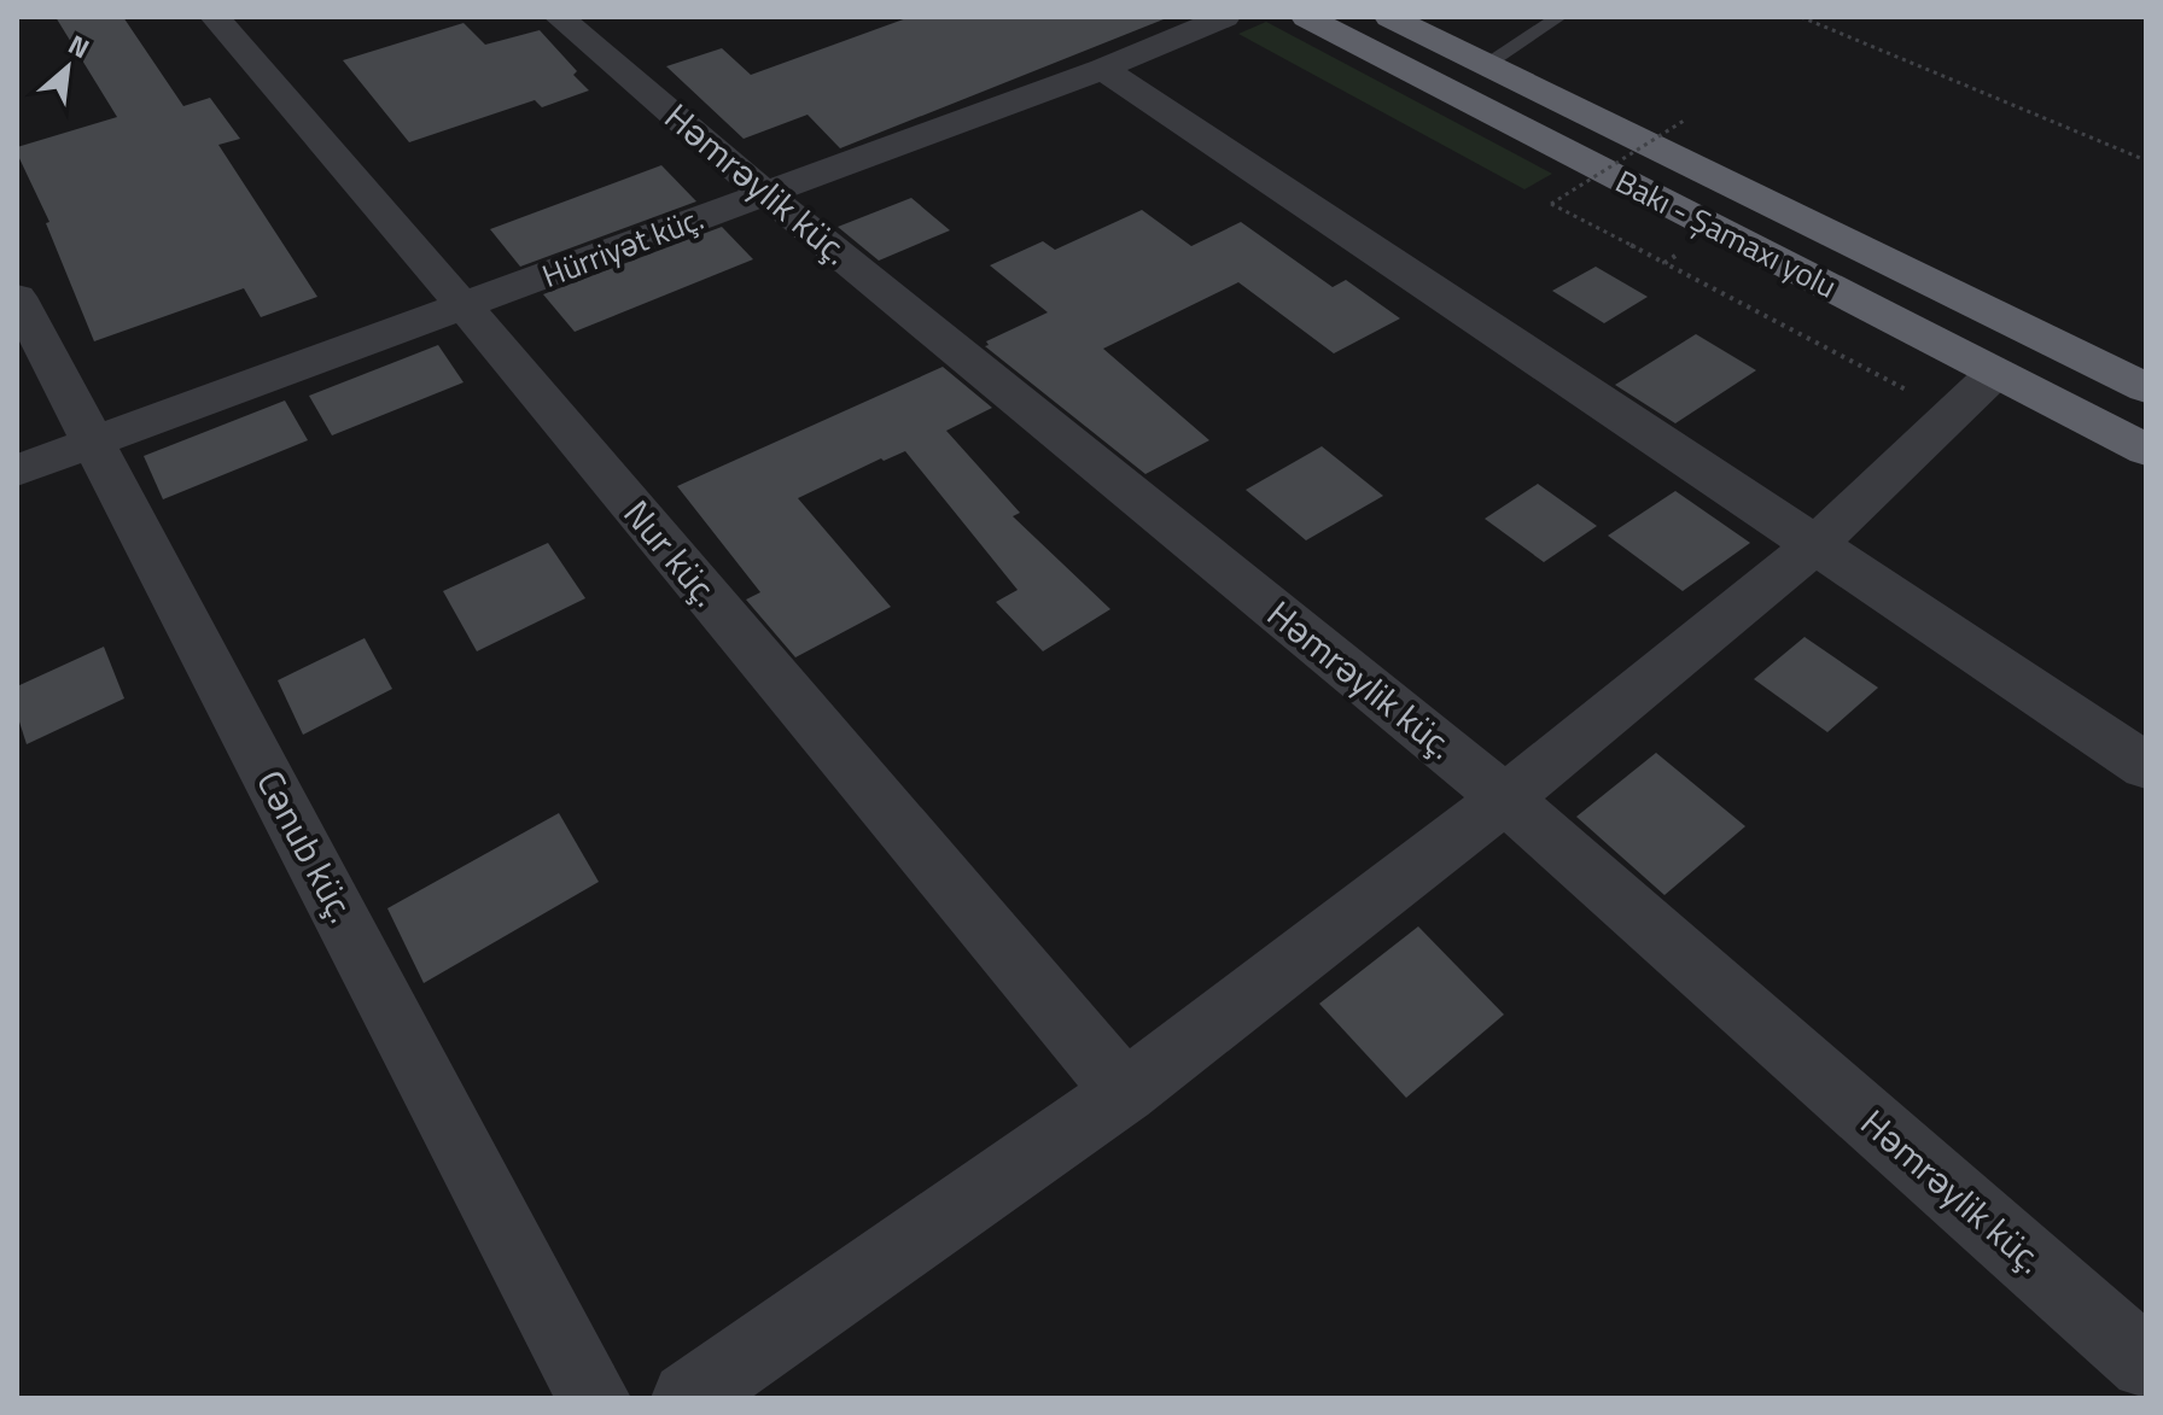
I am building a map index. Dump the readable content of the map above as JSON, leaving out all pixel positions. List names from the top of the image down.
{
  "streets": {
    "highway": ["Bakı - Şamaxı yolu"],
    "street": [
      "Həmrəylik küç.",
      "Hürriyət küç.",
      "Nur küç.",
      "Cənub küç."
    ]
  },
  "crossings": [
    ["Həmrəylik küç.", "Hürriyət küç."],
    ["Hürriyət küç.", "Nur küç."],
    ["Hürriyət küç.", "Cənub küç."]
  ],
  "north": "top right"
}
